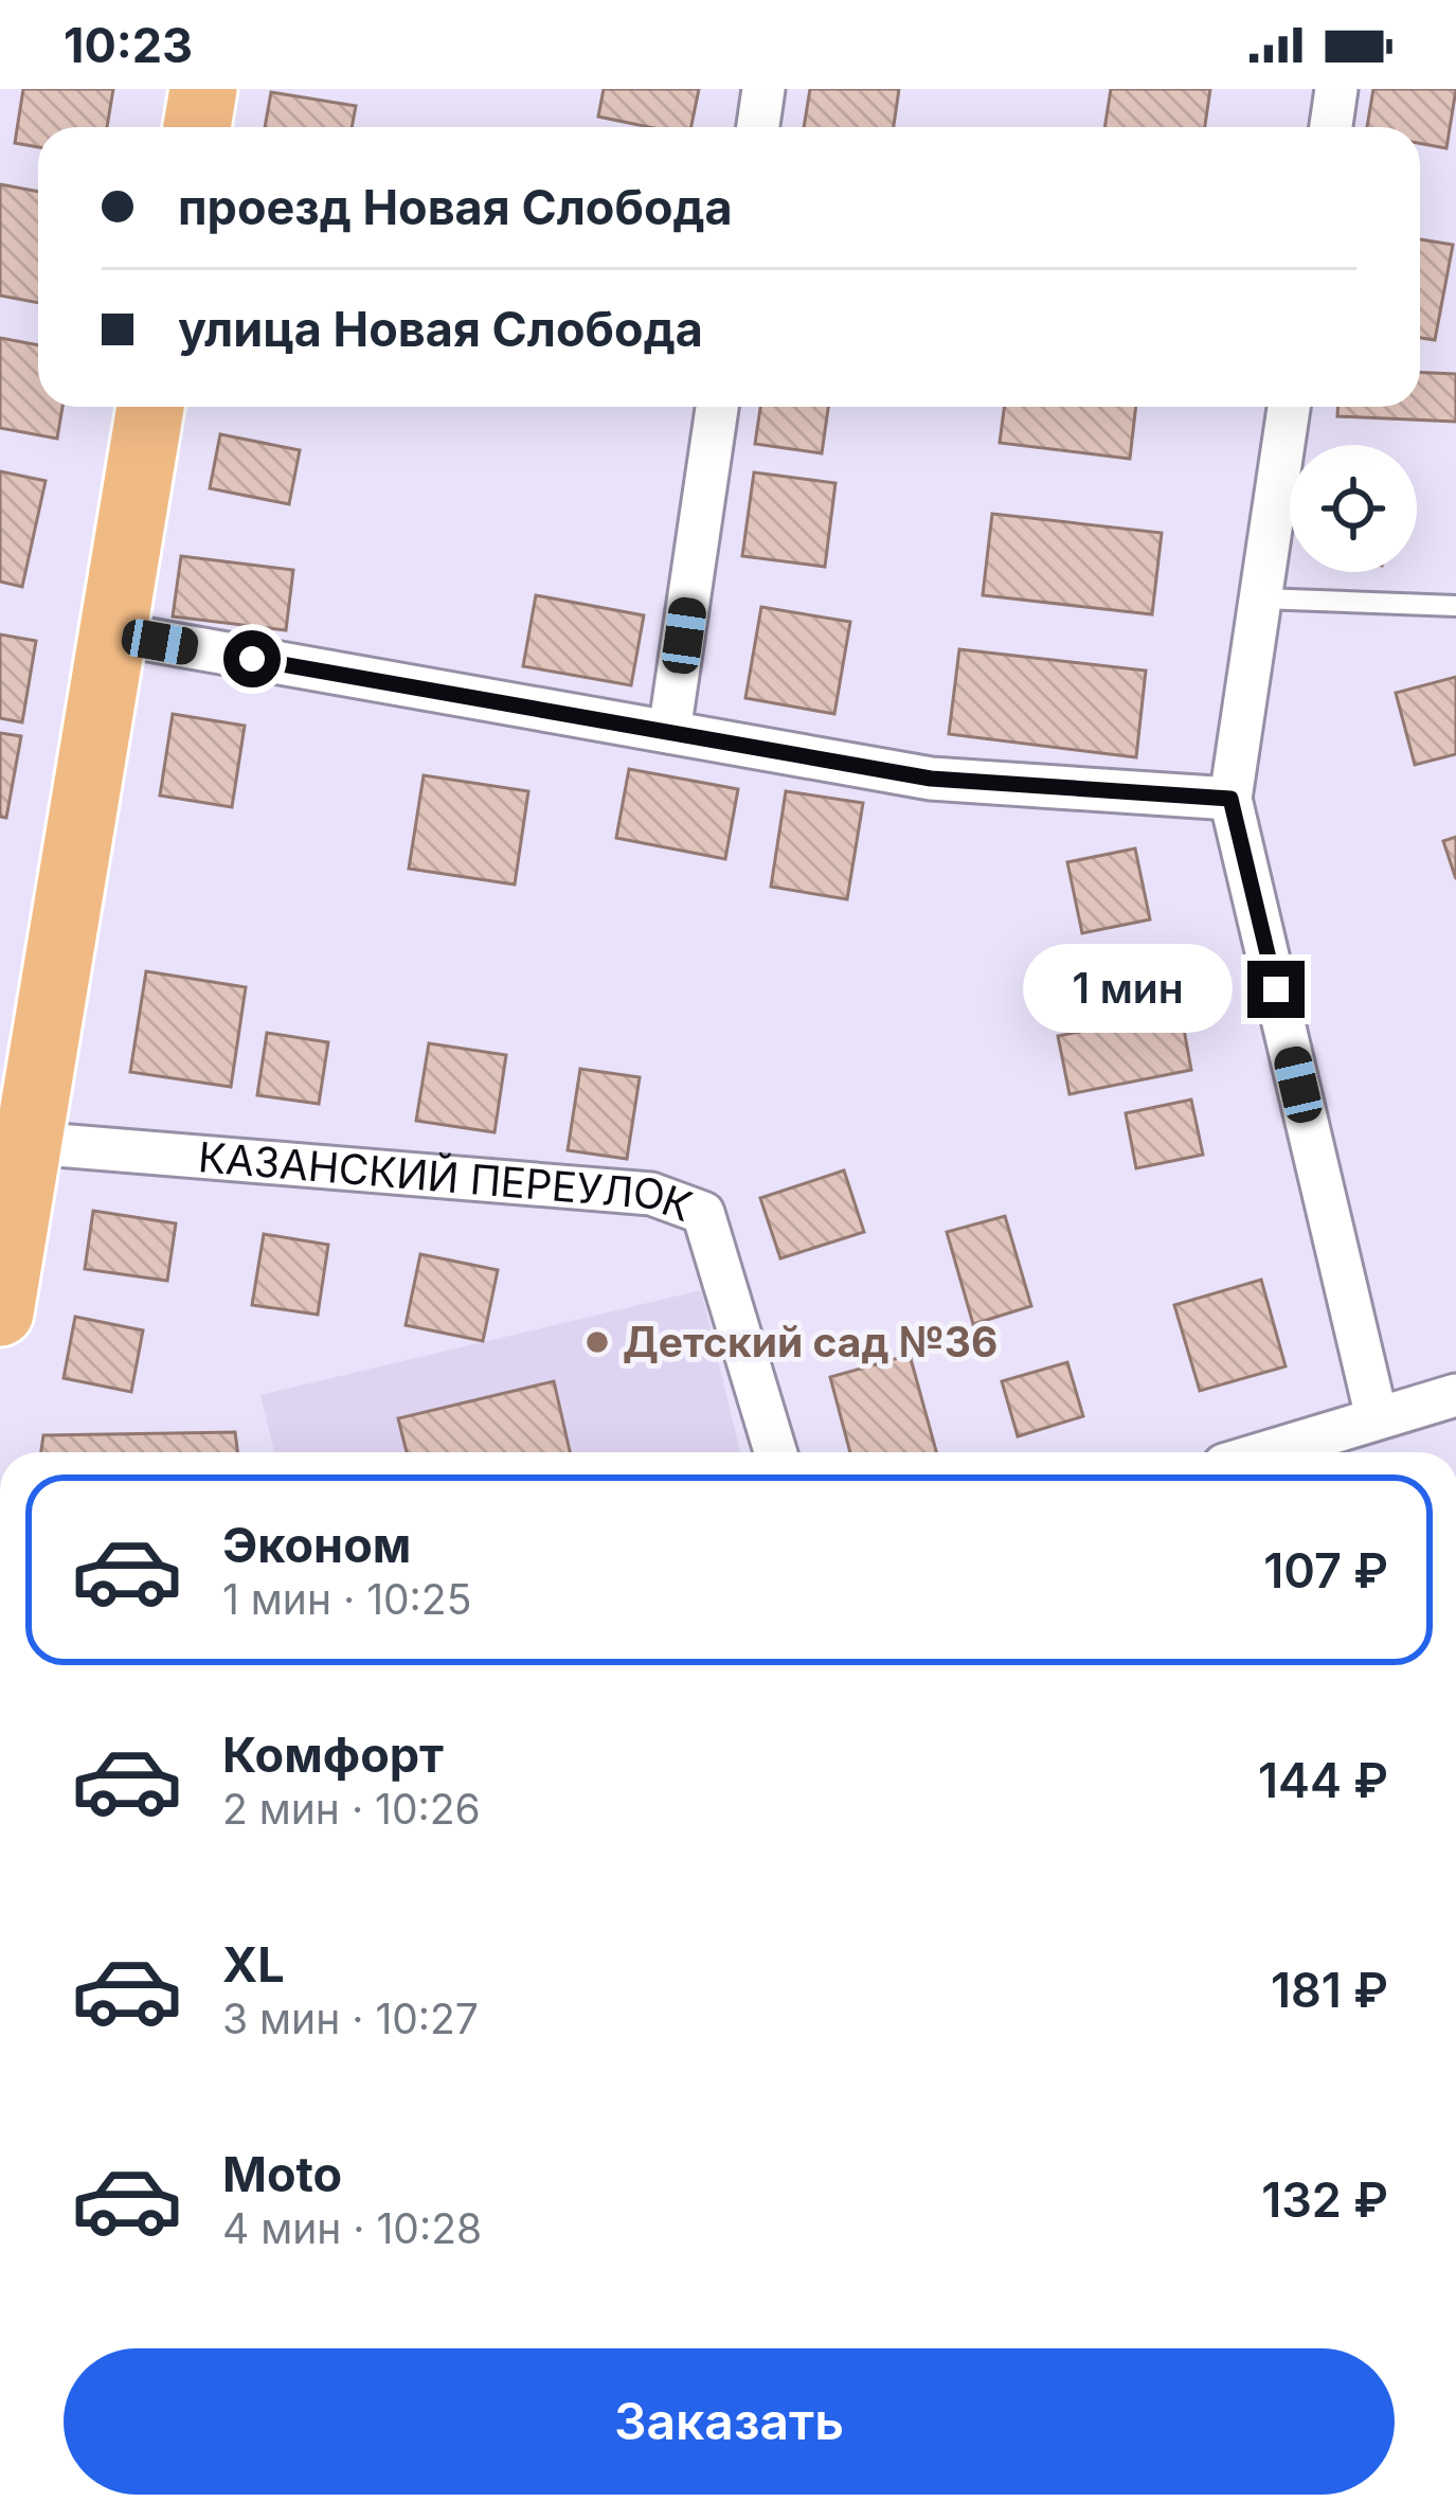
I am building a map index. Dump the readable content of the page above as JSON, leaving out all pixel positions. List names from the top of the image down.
{
  "streets": {
    "street": ["КАЗАНСКИЙ ПЕРЕУЛОК"]
  },
  "places": ["Детский сад №36"],
  "page": {
    "status": "10:23",
    "banner": ["проезд Новая Слобода", "улица Новая Слобода"],
    "bubble": "1 мин",
    "list": [
      {
        "name": "Эконом",
        "note": "1 мин · 10:25",
        "value": "107 ₽"
      },
      {
        "name": "Комфорт",
        "note": "2 мин · 10:26",
        "value": "144 ₽"
      },
      {
        "name": "XL",
        "note": "3 мин · 10:27",
        "value": "181 ₽"
      },
      {
        "name": "Moto",
        "note": "4 мин · 10:28",
        "value": "132 ₽"
      }
    ],
    "buttons": "Заказать"
  }
}
